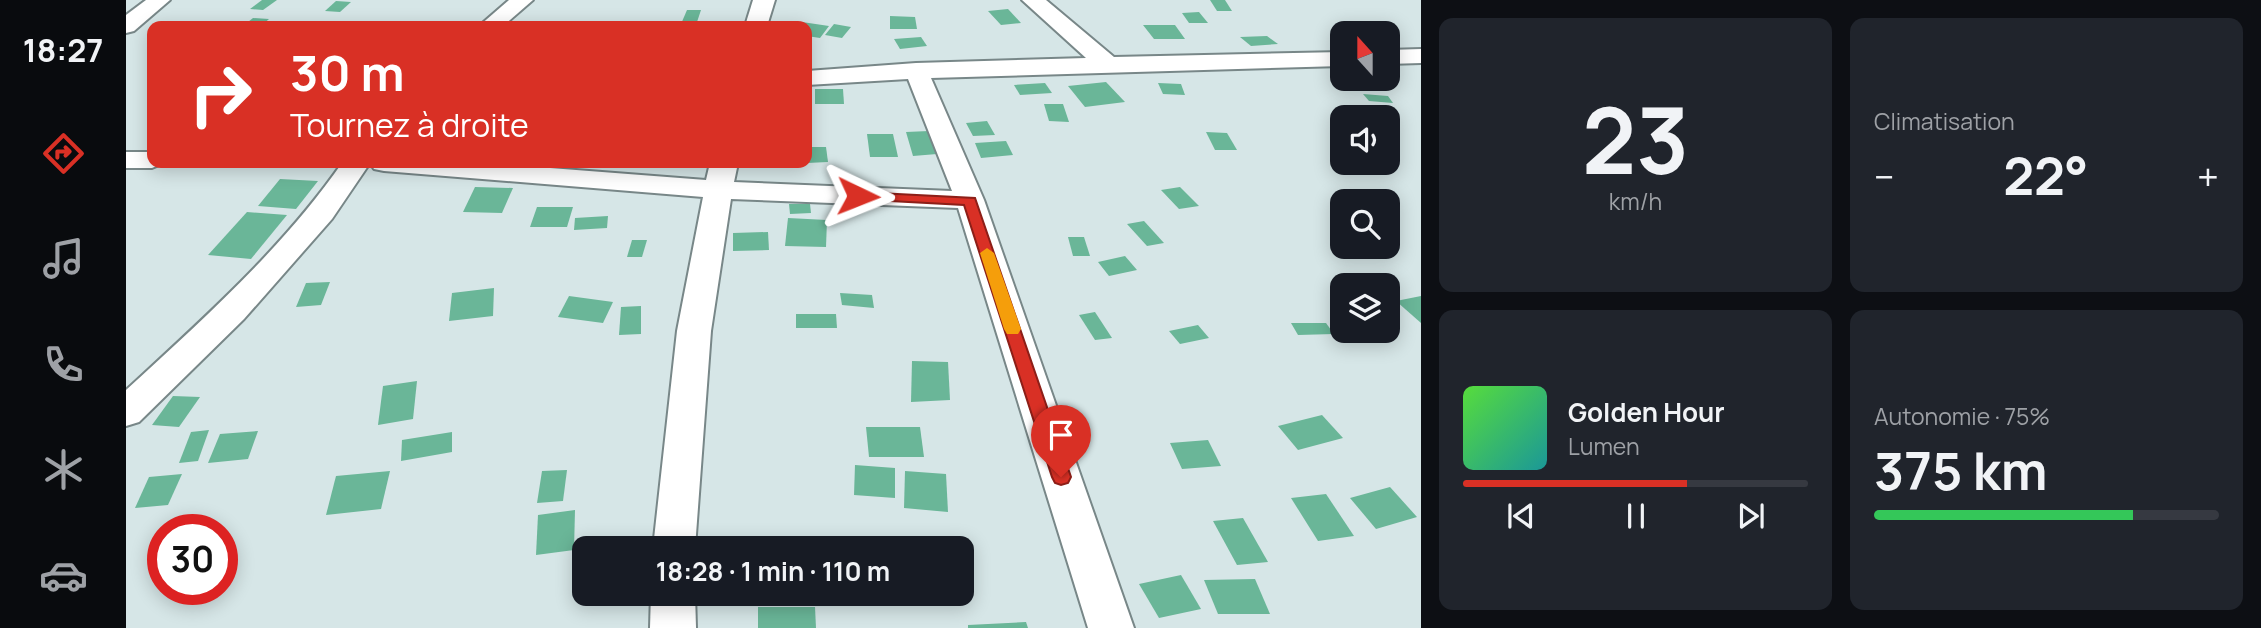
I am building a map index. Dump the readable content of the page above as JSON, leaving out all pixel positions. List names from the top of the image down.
{
  "north": "top",
  "page": {
    "tabs": "18:27",
    "tile": [
      ["23", "km/h"],
      "Climatisation",
      ["Autonomie · 75%", "375 km"]
    ],
    "turn": ["30 m", "Tournez à droite"],
    "heat": ["−", "22°", "+"],
    "song": ["Golden Hour", "Lumen"],
    "limit": "30",
    "trip": "18:28 · 1 min · 110 m"
  }
}
